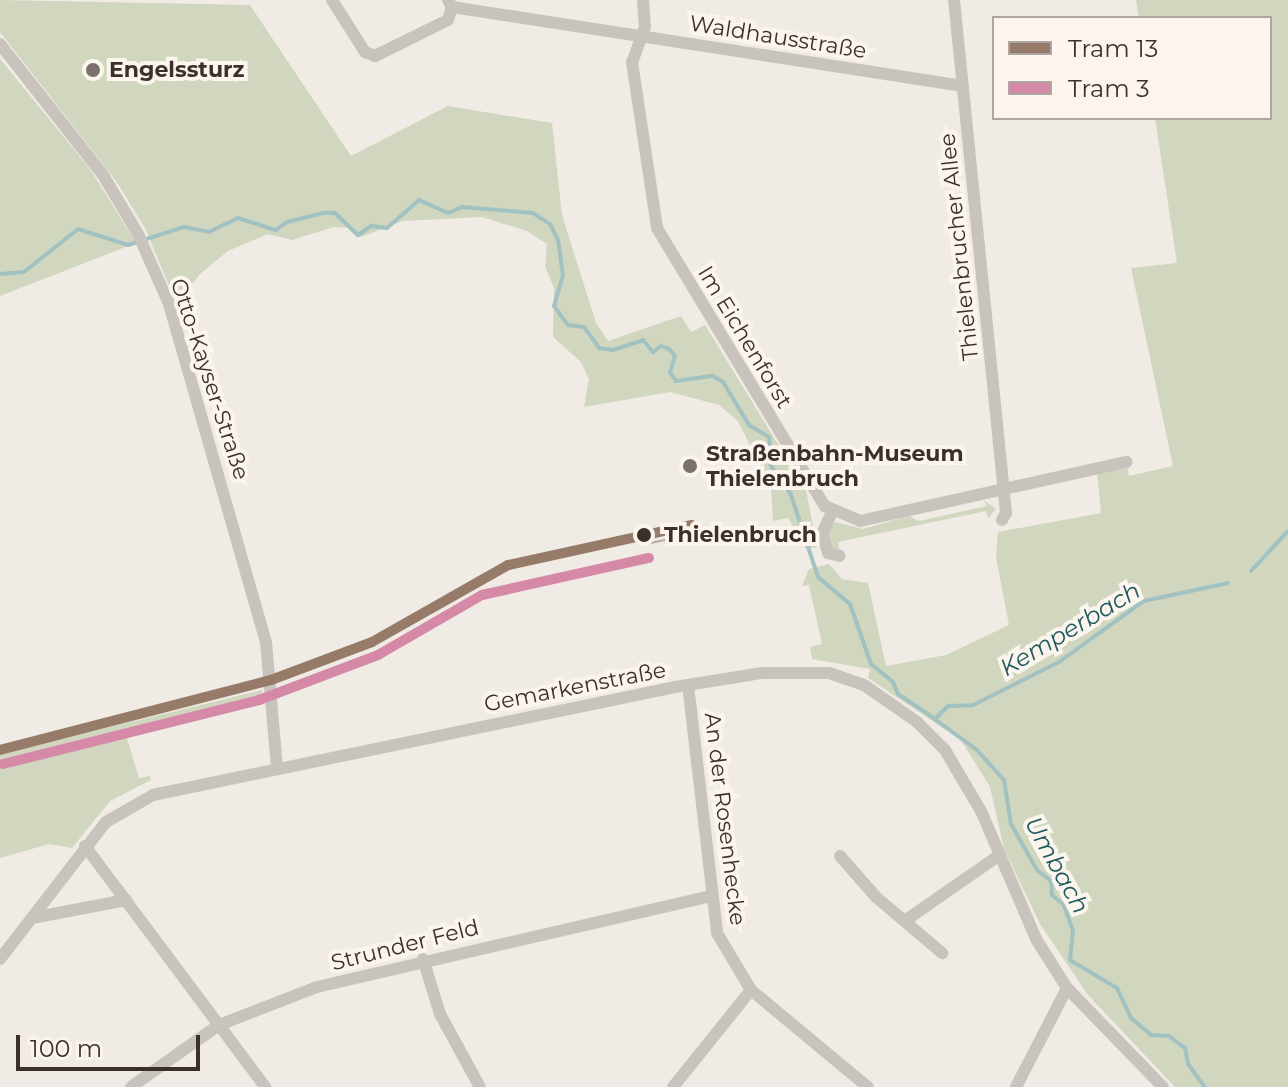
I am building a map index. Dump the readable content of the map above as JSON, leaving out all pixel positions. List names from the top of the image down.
{
  "streets": {
    "street": [
      "Waldhausstraße",
      "Thielenbrucher Allee",
      "Im Eichenforst",
      "Otto-Kayser-Straße",
      "Gemarkenstraße",
      "An der Rosenhecke",
      "Strunder Feld"
    ]
  },
  "crossings": [
    ["Waldhausstraße", "Thielenbrucher Allee"],
    ["Waldhausstraße", "Im Eichenforst"],
    ["Otto-Kayser-Straße", "Gemarkenstraße"],
    ["Gemarkenstraße", "An der Rosenhecke"],
    ["An der Rosenhecke", "Strunder Feld"]
  ],
  "water": ["Kemperbach", "Umbach"],
  "places": ["Engelssturz", "Straßenbahn-Museum Thielenbruch", "Thielenbruch"],
  "lines": ["tram line 13", "tram line 3"],
  "legend": ["Tram 13", "Tram 3"],
  "scale_bar": "100 m"
}
